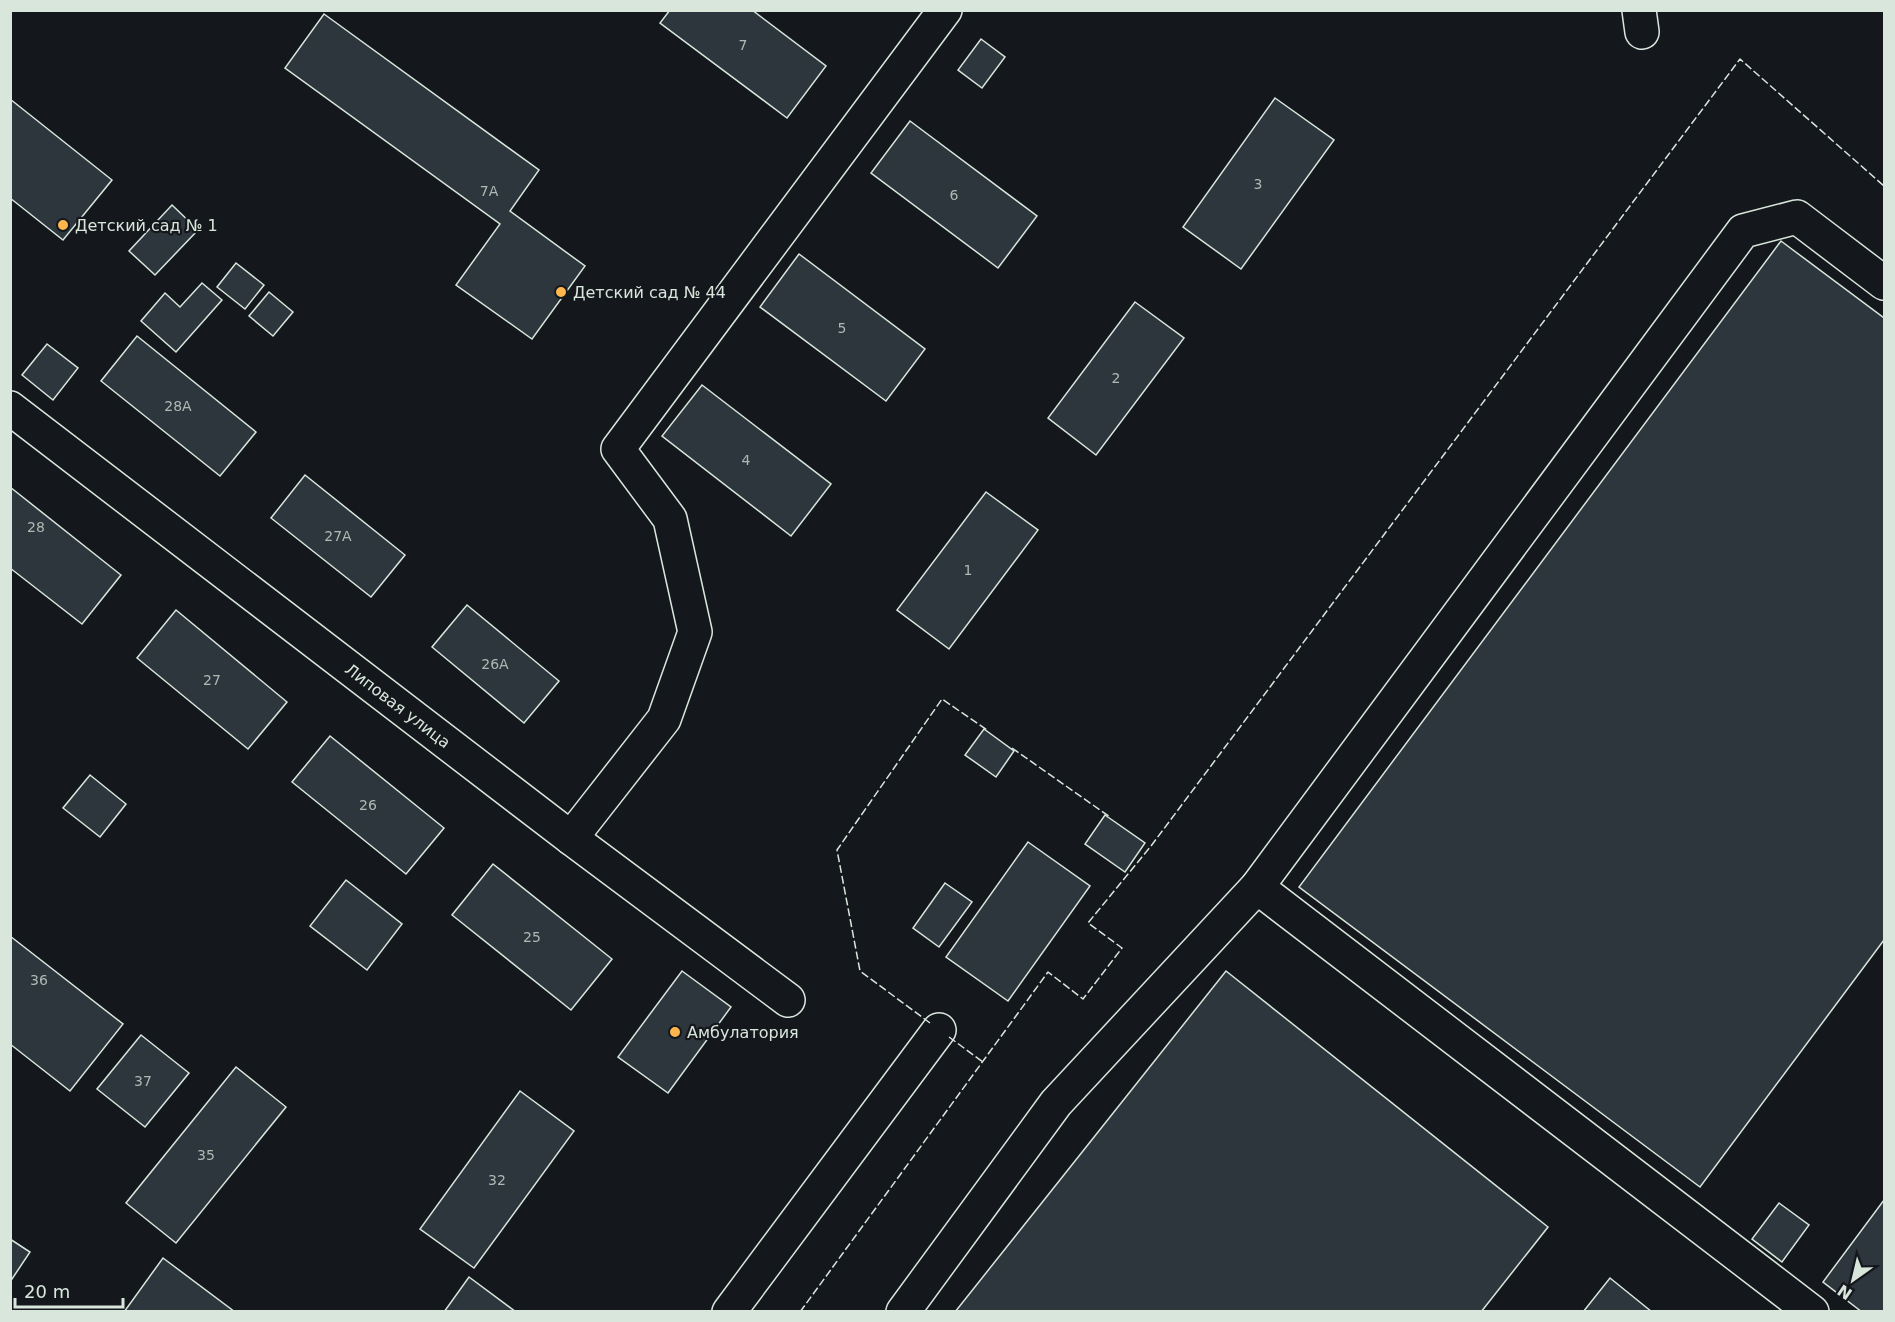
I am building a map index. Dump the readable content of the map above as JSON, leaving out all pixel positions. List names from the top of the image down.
{
  "streets": {
    "street": ["Липовая улица"]
  },
  "places": ["Детский сад № 1", "Детский сад № 44", "Амбулатория"],
  "house_numbers": [
    "7",
    "3",
    "7А",
    "6",
    "5",
    "2",
    "28А",
    "4",
    "28",
    "27А",
    "1",
    "26А",
    "27",
    "26",
    "25",
    "36",
    "37",
    "35",
    "32"
  ],
  "scale_bar": "20 m",
  "north": "bottom left"
}
